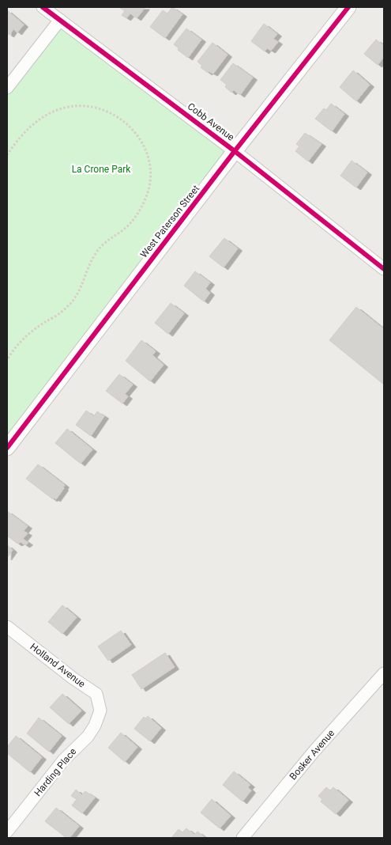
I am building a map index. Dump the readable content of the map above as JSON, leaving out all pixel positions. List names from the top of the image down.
{
  "streets": {
    "street": [
      "Cobb Avenue",
      "West Paterson Street",
      "Holland Avenue",
      "Bosker Avenue",
      "Harding Place"
    ]
  },
  "crossings": [
    ["Cobb Avenue", "West Paterson Street"],
    ["Holland Avenue", "Harding Place"]
  ],
  "parks": ["La Crone Park"]
}
